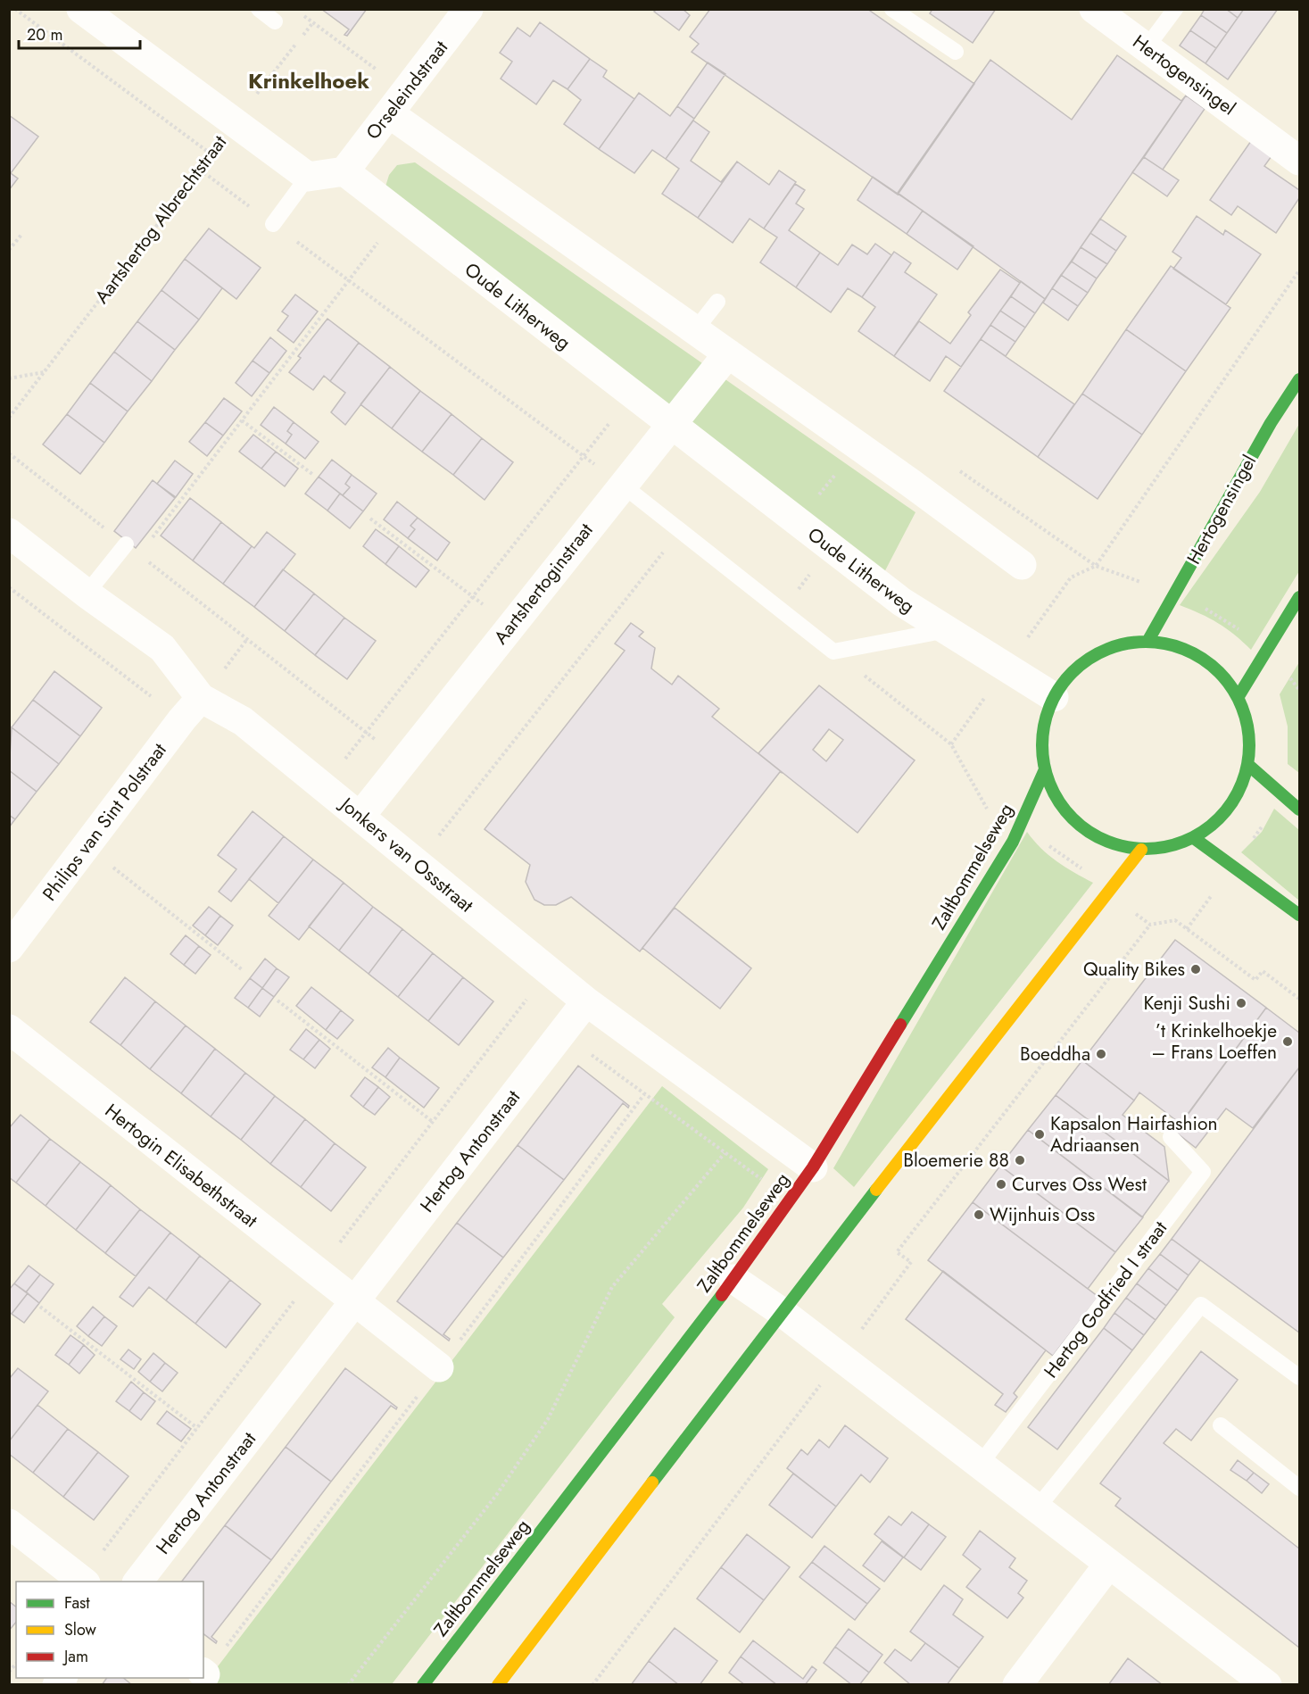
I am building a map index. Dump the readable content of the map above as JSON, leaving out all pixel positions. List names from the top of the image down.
{
  "streets": {
    "main road": ["Hertogensingel", "Zaltbommelseweg"],
    "street": [
      "Orseleindstraat",
      "Oude Litherweg",
      "Aartshertoginstraat",
      "Philips van Sint Polstraat",
      "Jonkers van Ossstraat",
      "Hertog Antonstraat",
      "Hertogin Elisabethstraat"
    ],
    "lane": ["Hertog Godfried I straat"],
    "path": ["Aartshertog Albrechtstraat"]
  },
  "crossings": [
    ["Orseleindstraat", "Oude Litherweg"],
    ["Oude Litherweg", "Aartshertoginstraat"],
    ["Aartshertoginstraat", "Jonkers van Ossstraat"],
    ["Philips van Sint Polstraat", "Jonkers van Ossstraat"],
    ["Jonkers van Ossstraat", "Zaltbommelseweg"],
    ["Jonkers van Ossstraat", "Hertog Antonstraat"],
    ["Hertog Antonstraat", "Hertogin Elisabethstraat"]
  ],
  "districts": ["Krinkelhoek"],
  "places": [
    "Quality Bikes",
    "Kenji Sushi",
    "’t Krinkelhoekje – Frans Loeffen",
    "Boeddha",
    "Kapsalon Hairfashion Adriaansen",
    "Bloemerie 88",
    "Curves Oss West",
    "Wijnhuis Oss"
  ],
  "legend": ["Fast", "Slow", "Jam"],
  "scale_bar": "20 m"
}
